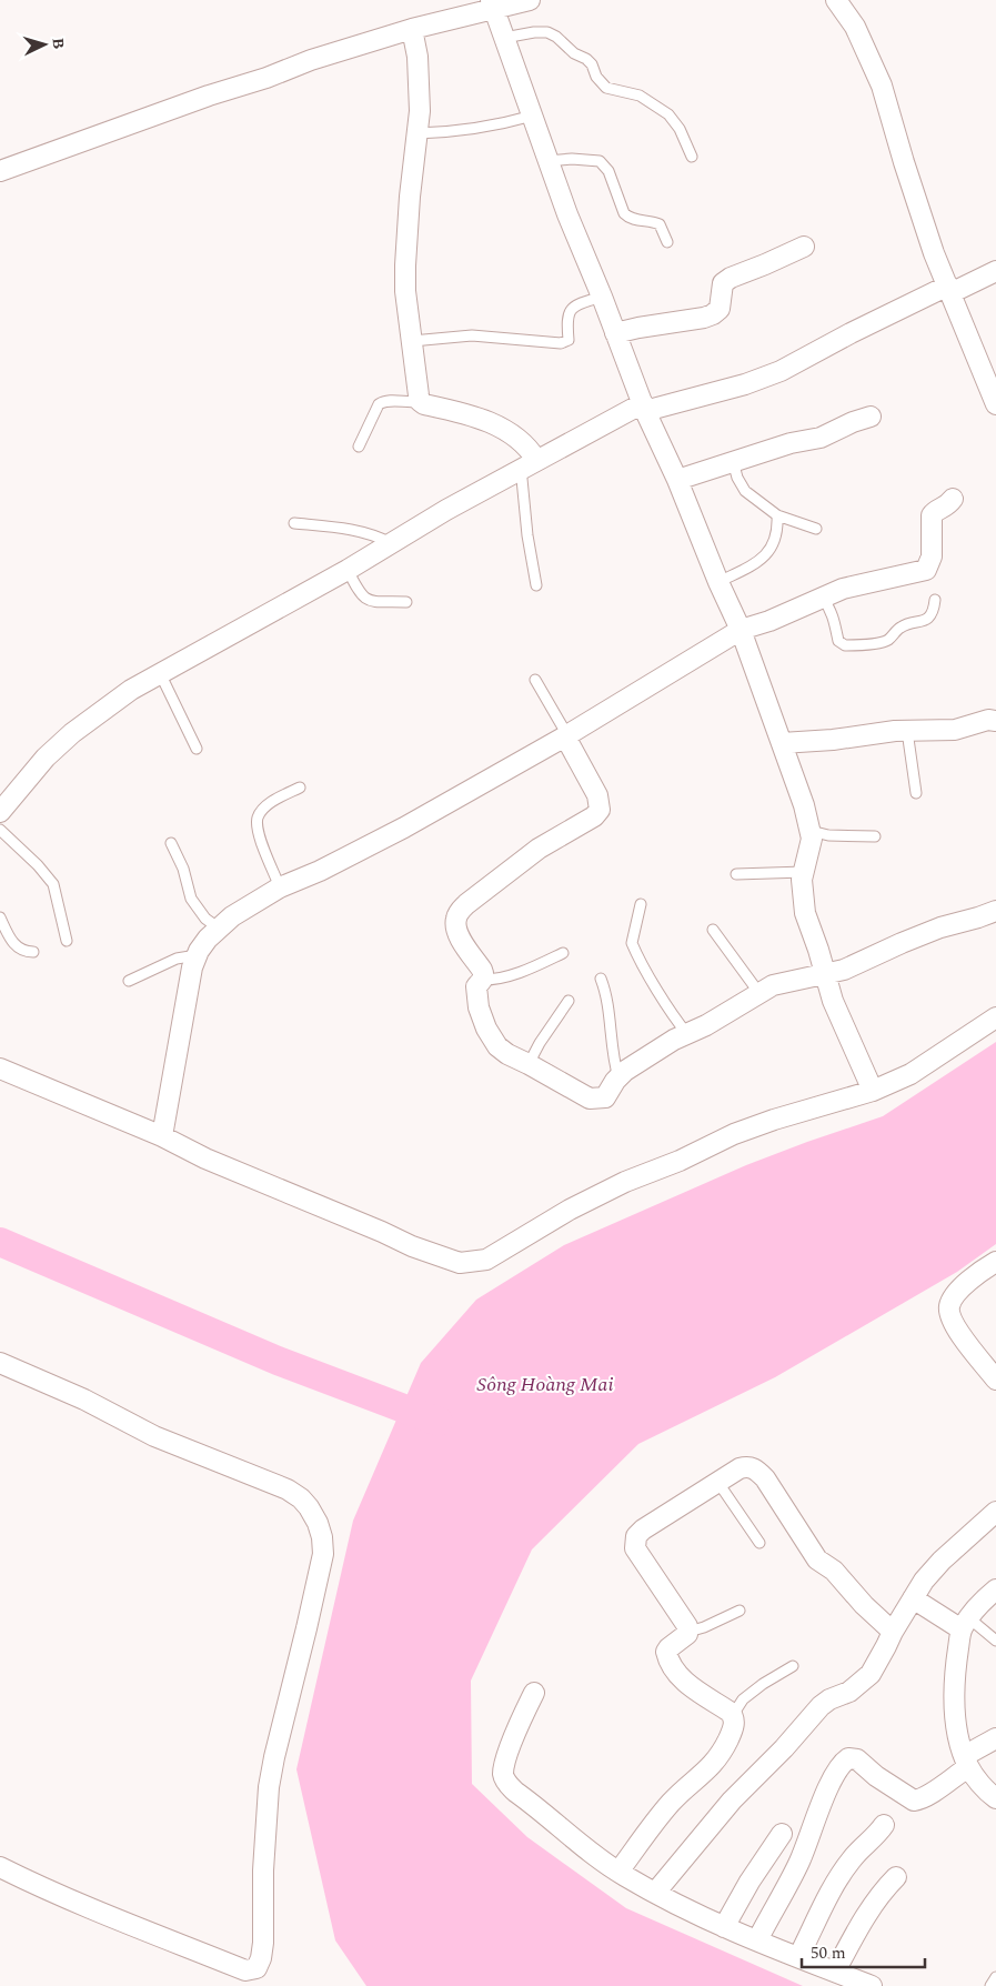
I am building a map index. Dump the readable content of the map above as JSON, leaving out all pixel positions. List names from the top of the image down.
{
  "water": ["Sông Hoàng Mai"],
  "scale_bar": "50 m",
  "north": "right"
}
